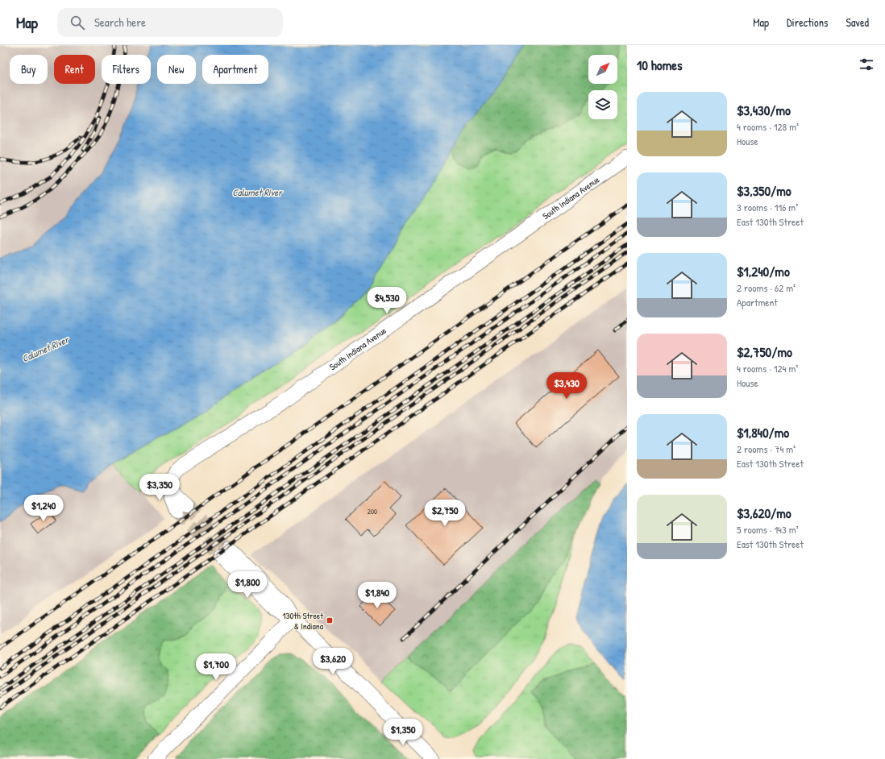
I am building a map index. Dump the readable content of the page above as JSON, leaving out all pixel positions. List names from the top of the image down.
{
  "streets": {
    "main road": ["South Indiana Avenue"]
  },
  "water": ["Calumet River"],
  "places": {
    "transit": ["130th Street & Indiana"]
  },
  "house_numbers": ["200"],
  "north": "top right",
  "page": {
    "header": "Map",
    "search": "Search here",
    "nav": ["Map", "Directions", "Saved"],
    "heading": "10 homes",
    "chip": [
      "Buy",
      "Rent",
      "Filters",
      "New",
      "Apartment"
    ],
    "list": [
      {
        "name": "$3,430/mo",
        "note": "4 rooms · 128 m² · House"
      },
      {
        "name": "$3,350/mo",
        "note": "3 rooms · 116 m² · East 130th Street"
      },
      {
        "name": "$1,240/mo",
        "note": "2 rooms · 62 m² · Apartment"
      },
      {
        "name": "$2,750/mo",
        "note": "4 rooms · 124 m² · House"
      },
      {
        "name": "$1,840/mo",
        "note": "2 rooms · 74 m² · East 130th Street"
      },
      {
        "name": "$3,620/mo",
        "note": "5 rooms · 143 m² · East 130th Street"
      }
    ],
    "price": [
      "$4,530",
      "$3,430",
      "$3,350",
      "$1,240",
      "$2,750",
      "$1,800",
      "$1,840",
      "$3,620",
      "$1,700",
      "$1,350"
    ]
  }
}
